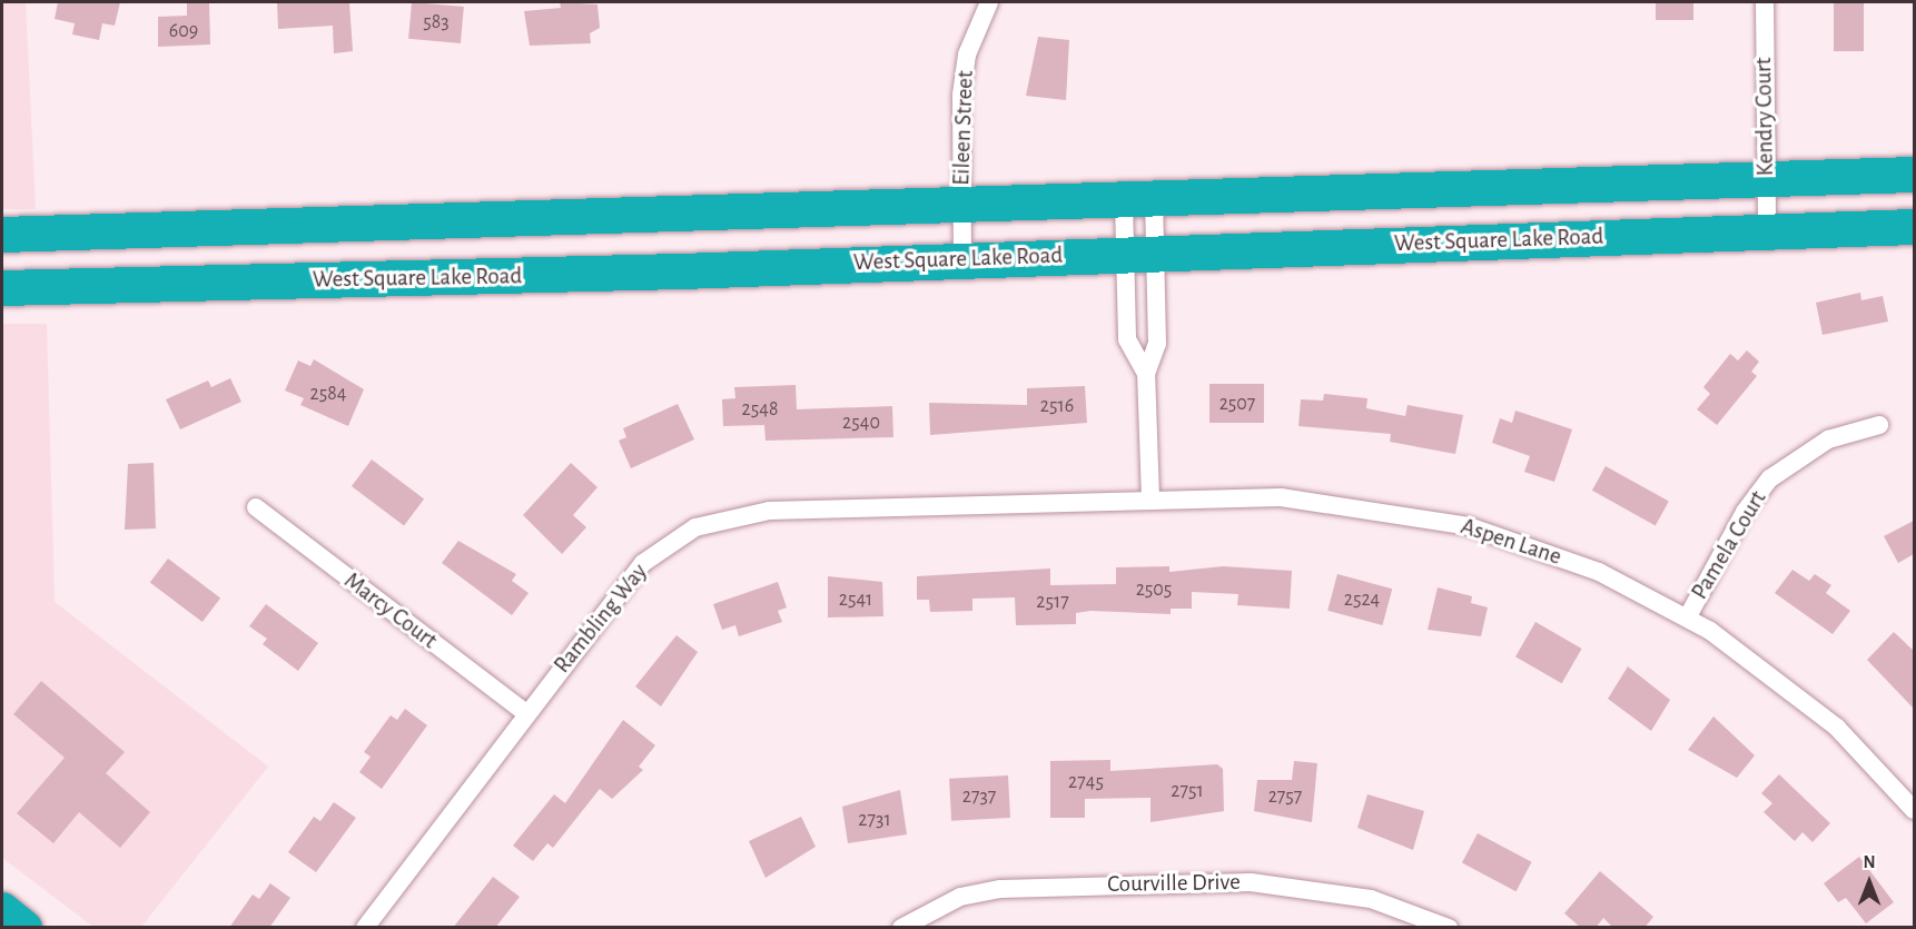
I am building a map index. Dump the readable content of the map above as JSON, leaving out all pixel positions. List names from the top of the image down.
{
  "streets": {
    "highway": ["West Square Lake Road"],
    "street": [
      "Kendry Court",
      "Eileen Street",
      "Aspen Lane",
      "Pamela Court",
      "Marcy Court",
      "Rambling Way",
      "Courville Drive"
    ]
  },
  "crossings": [
    ["Kendry Court", "West Square Lake Road"],
    ["Eileen Street", "West Square Lake Road"],
    ["Aspen Lane", "Pamela Court"],
    ["Aspen Lane", "Rambling Way"],
    ["Marcy Court", "Rambling Way"]
  ],
  "house_numbers": [
    "583",
    "609",
    "2584",
    "2507",
    "2516",
    "2548",
    "2540",
    "2505",
    "2541",
    "2524",
    "2517",
    "2745",
    "2751",
    "2737",
    "2757",
    "2731"
  ],
  "north": "top"
}
